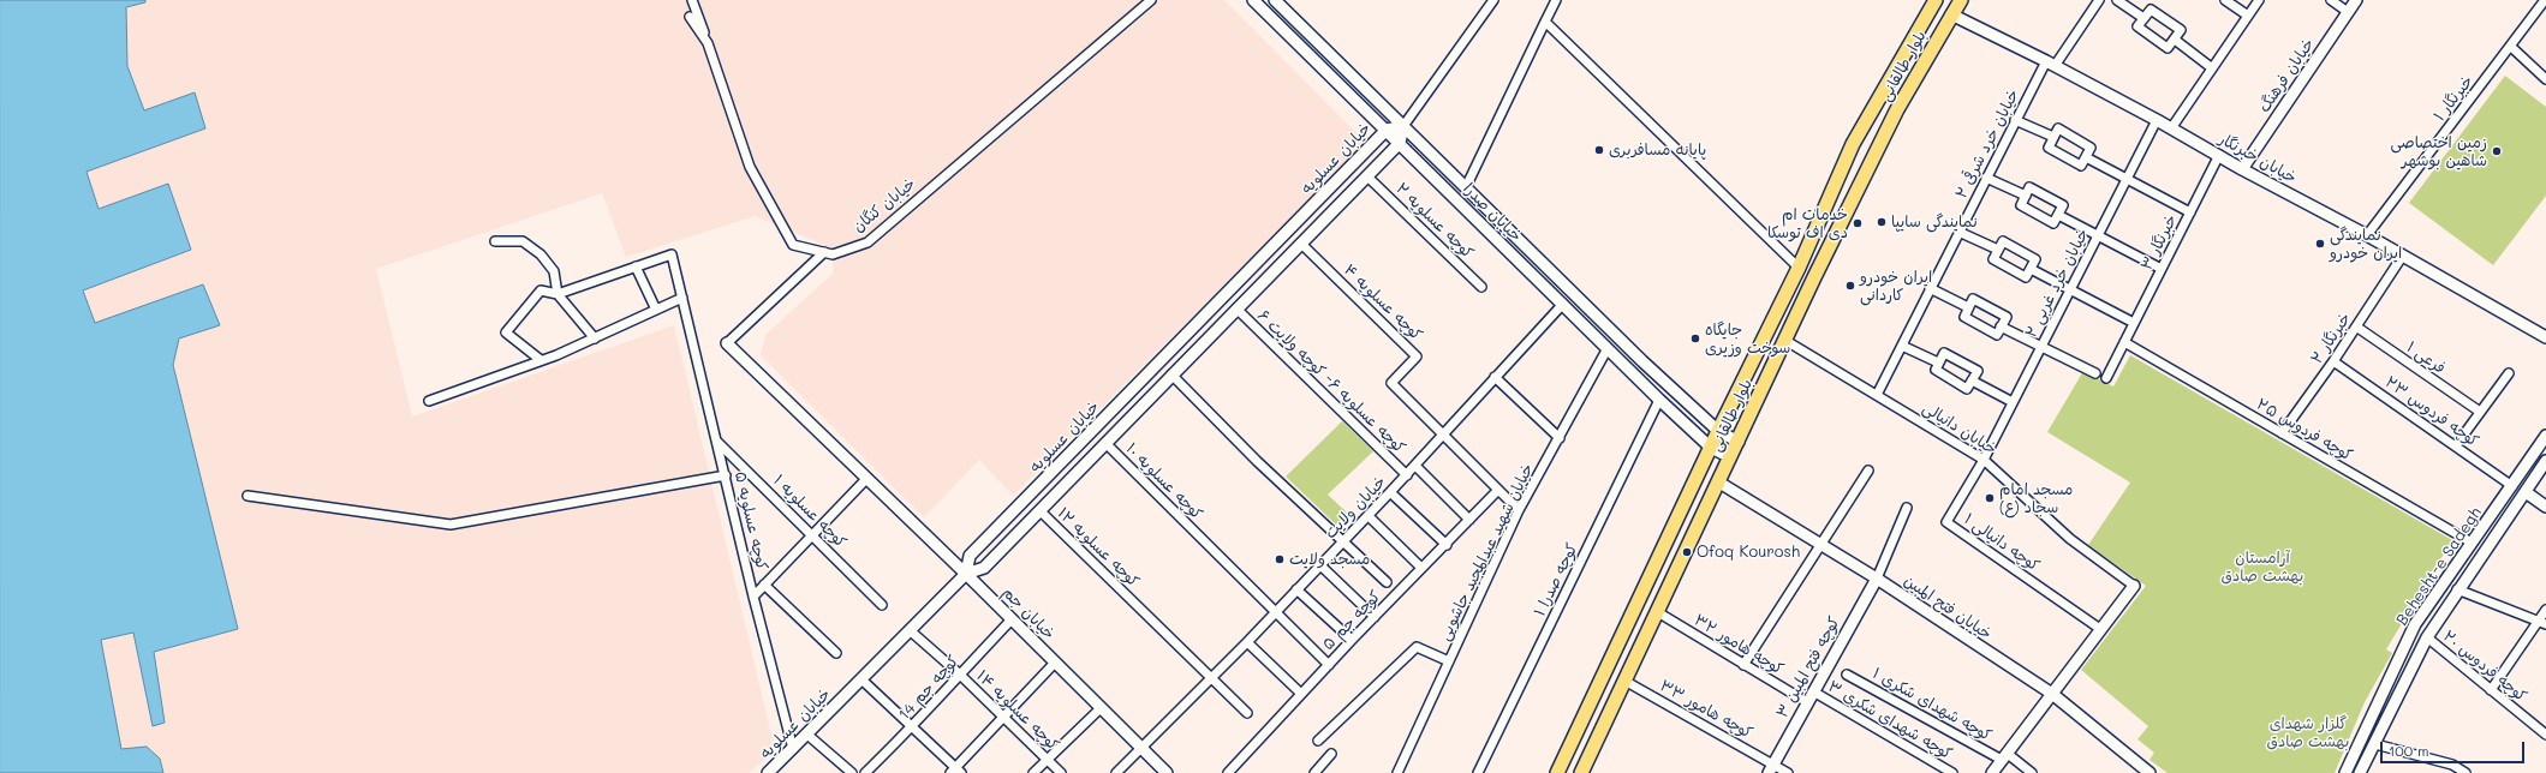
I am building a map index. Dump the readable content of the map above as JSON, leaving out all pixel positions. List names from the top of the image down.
{
  "streets": {
    "main road": ["بلوار طالقانی"],
    "street": [
      "خیابان فرهنگ",
      "خبرنگار ۱",
      "خیابان خرد شرقی ۲",
      "خیابان عسلویه",
      "خیابان خبرنگار",
      "خیابان کنگان",
      "خیابان صدرا",
      "کوچه عسلویه ۲",
      "خبرنگار ۳",
      "خیابان خرد غربی ۲",
      "کوچه عسلویه ۴",
      "خبرنگار ۲",
      "فرعی ۱",
      "کوچه عسلویه ۶- کوچه ولایت ۶",
      "کوچه فردوس ۲۳",
      "خیابان دانیالی",
      "کوچه فردوس ۲۵",
      "کوچه عسلویه ۱۰",
      "خیابان ولایت",
      "کوچه عسلویه ۱",
      "کوچه عسلویه ۵",
      "کوچه دانیالی ۱",
      "کوچه عسلویه ۱۲",
      "خیابان شهید عبدالمجید جاشویی",
      "Behesht-e Sadegh",
      "کوچه صدرا ۱",
      "خیابان فتح المبین",
      "خیابان جم",
      "کوچه جم ۵",
      "کوچه هامور ۳۲",
      "کوچه فردوس ۲۰",
      "کوچه فتح المبین ۳",
      "کوچه جم 14",
      "کوچه شهدای شکری ۱",
      "کوچه هامور ۳۳",
      "کوچه عسلویه ۱۴",
      "کوچه شهدای شکری ۳"
    ]
  },
  "crossings": [
    ["بلوار طالقانی", "خیابان خبرنگار"],
    ["بلوار طالقانی", "خیابان صدرا"],
    ["بلوار طالقانی", "خیابان دانیالی"],
    ["بلوار طالقانی", "خیابان فتح المبین"],
    ["بلوار طالقانی", "کوچه هامور ۳۲"],
    ["بلوار طالقانی", "کوچه هامور ۳۳"],
    ["خیابان فرهنگ", "خیابان خبرنگار"],
    ["خبرنگار ۱", "خیابان خبرنگار"],
    ["خیابان خرد شرقی ۲", "خیابان خبرنگار"],
    ["خیابان خرد شرقی ۲", "خیابان دانیالی"],
    ["خیابان عسلویه", "خیابان صدرا"],
    ["خیابان عسلویه", "کوچه عسلویه ۲"],
    ["خیابان عسلویه", "کوچه عسلویه ۴"],
    ["خیابان عسلویه", "کوچه عسلویه ۶- کوچه ولایت ۶"],
    ["خیابان عسلویه", "کوچه عسلویه ۱۰"],
    ["خیابان عسلویه", "کوچه عسلویه ۵"],
    ["خیابان عسلویه", "کوچه عسلویه ۱۲"],
    ["خیابان عسلویه", "خیابان جم"],
    ["خیابان عسلویه", "کوچه عسلویه ۱۴"],
    ["خیابان خبرنگار", "خبرنگار ۳"],
    ["خیابان خبرنگار", "خیابان خرد غربی ۲"],
    ["خیابان خبرنگار", "خبرنگار ۲"],
    ["خیابان صدرا", "خیابان ولایت"],
    ["خیابان صدرا", "خیابان شهید عبدالمجید جاشویی"],
    ["خیابان صدرا", "کوچه صدرا ۱"],
    ["خبرنگار ۳", "کوچه فردوس ۲۵"],
    ["خیابان خرد غربی ۲", "خیابان دانیالی"],
    ["خیابان خرد غربی ۲", "کوچه دانیالی ۱"],
    ["کوچه عسلویه ۴", "خیابان ولایت"],
    ["خبرنگار ۲", "فرعی ۱"],
    ["خبرنگار ۲", "کوچه فردوس ۲۳"],
    ["خبرنگار ۲", "کوچه فردوس ۲۵"],
    ["کوچه عسلویه ۶- کوچه ولایت ۶", "خیابان ولایت"],
    ["کوچه فردوس ۲۳", "Behesht-e Sadegh"],
    ["خیابان دانیالی", "کوچه دانیالی ۱"],
    ["خیابان دانیالی", "خیابان فتح المبین"],
    ["خیابان دانیالی", "کوچه شهدای شکری ۱"],
    ["کوچه فردوس ۲۵", "Behesht-e Sadegh"],
    ["کوچه عسلویه ۱۰", "خیابان ولایت"],
    ["کوچه عسلویه ۱۰", "کوچه جم ۵"],
    ["خیابان ولایت", "کوچه عسلویه ۱۲"],
    ["خیابان ولایت", "خیابان جم"],
    ["کوچه عسلویه ۱", "کوچه عسلویه ۵"],
    ["Behesht-e Sadegh", "کوچه فردوس ۲۰"],
    ["خیابان فتح المبین", "کوچه فتح المبین ۳"],
    ["خیابان جم", "کوچه جم 14"],
    ["کوچه هامور ۳۲", "کوچه فتح المبین ۳"],
    ["کوچه فتح المبین ۳", "کوچه هامور ۳۳"],
    ["کوچه فتح المبین ۳", "کوچه شهدای شکری ۳"],
    ["کوچه جم 14", "کوچه عسلویه ۱۴"]
  ],
  "parks": ["آرامستان بهشت صادق", "گلزار شهدای بهشت صادق"],
  "places": [
    "پایانه مسافربری",
    "زمین اختصاصی شاهین بوشهر",
    "نمایندگی سایپا",
    "خدمات ام دی اف توسکا",
    "نمایندگی ایران خودرو",
    "ایران خودرو کاردانی",
    "جایگاه سوخت وزیری",
    "مسجد امام سجاد (ع)",
    "Ofoq Kourosh",
    "مسجد ولایت"
  ],
  "scale_bar": "100 m"
}
